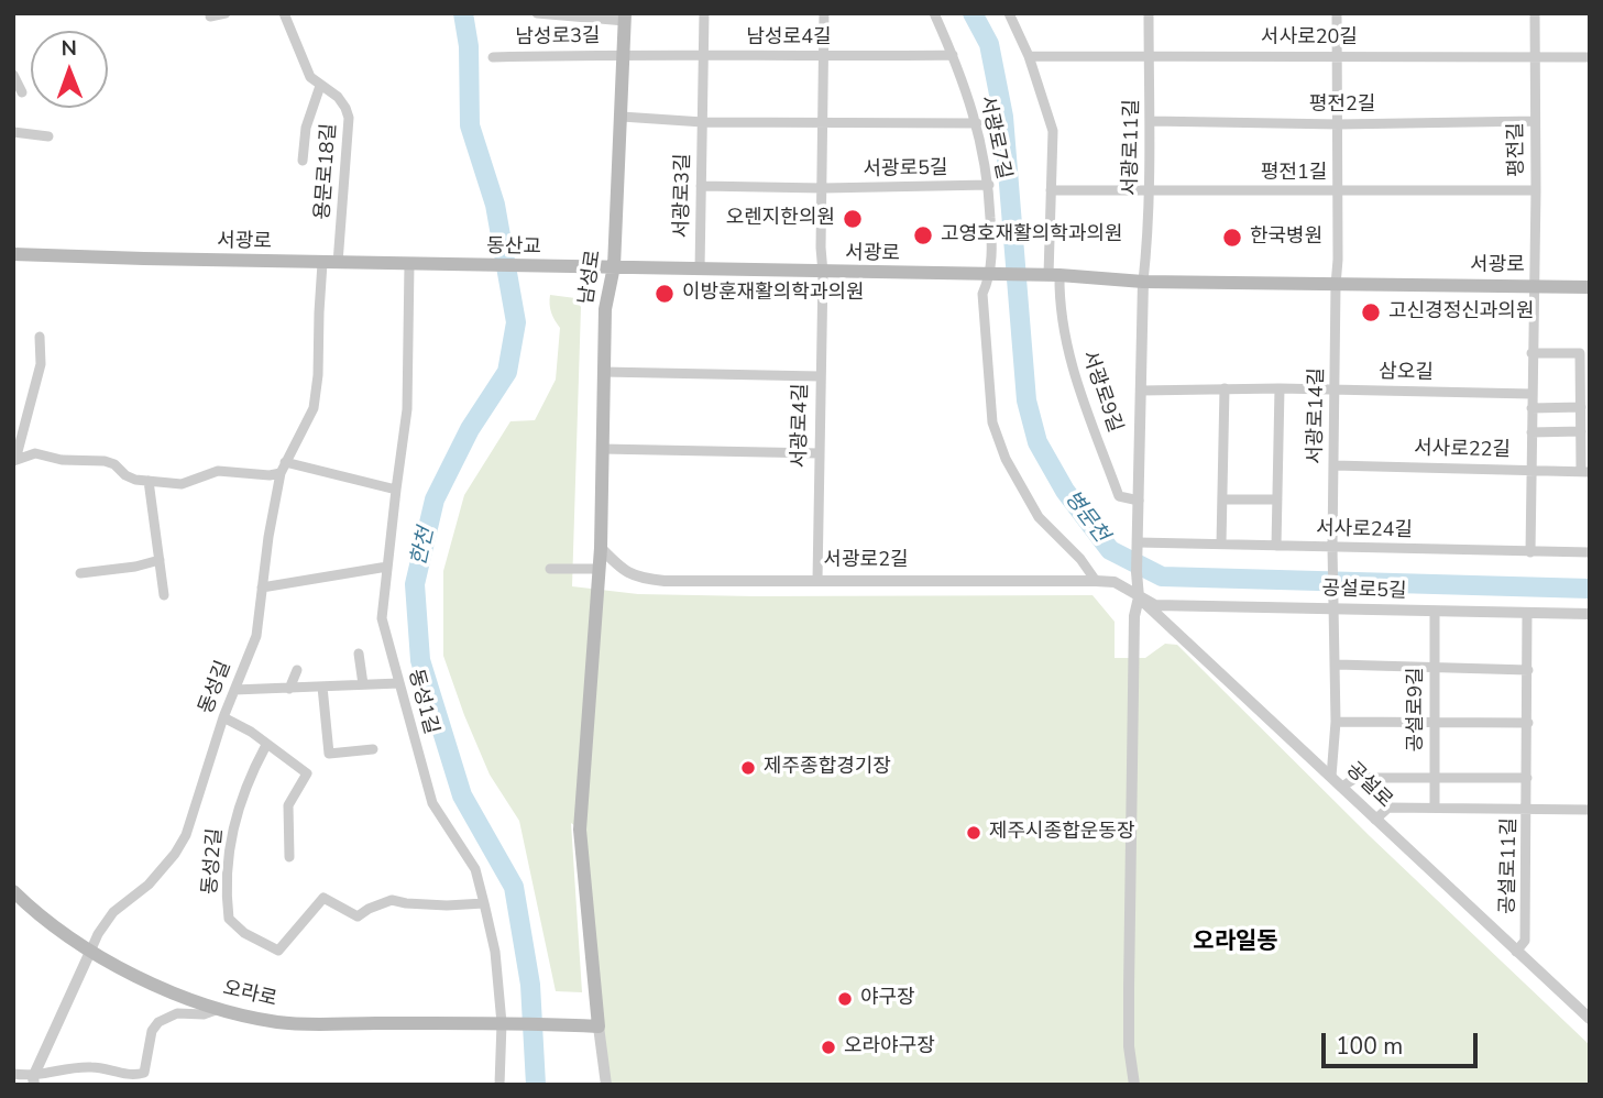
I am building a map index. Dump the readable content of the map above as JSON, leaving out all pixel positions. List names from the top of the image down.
{
  "streets": {
    "main road": [
      "서광로",
      "동산교",
      "남성로",
      "오라로"
    ],
    "street": [
      "남성로3길",
      "남성로4길",
      "서사로20길",
      "평전2길",
      "서광로7길",
      "서광로11길",
      "평전길",
      "서광로5길",
      "용문로18길",
      "평전1길",
      "서광로3길",
      "삼오길",
      "서광로9길",
      "서광로14길",
      "서광로4길",
      "서사로22길",
      "서사로24길",
      "서광로2길",
      "공설로5길",
      "동성길",
      "동성1길",
      "공설로9길",
      "공설로",
      "동성2길",
      "공설로11길"
    ]
  },
  "crossings": [
    ["남성로3길", "남성로4길"],
    ["남성로3길", "남성로"],
    ["남성로4길", "서광로7길"],
    ["남성로4길", "서광로3길"],
    ["남성로4길", "남성로"],
    ["서사로20길", "서광로11길"],
    ["서사로20길", "평전길"],
    ["서사로20길", "서광로9길"],
    ["서사로20길", "서광로14길"],
    ["평전2길", "서광로11길"],
    ["평전2길", "평전길"],
    ["평전2길", "서광로14길"],
    ["서광로7길", "서광로5길"],
    ["서광로7길", "서광로"],
    ["서광로11길", "평전1길"],
    ["서광로11길", "서광로"],
    ["평전길", "평전1길"],
    ["평전길", "서광로"],
    ["평전길", "삼오길"],
    ["평전길", "서사로22길"],
    ["평전길", "서사로24길"],
    ["서광로5길", "서광로3길"],
    ["용문로18길", "서광로"],
    ["평전1길", "서광로9길"],
    ["평전1길", "서광로14길"],
    ["서광로3길", "서광로"],
    ["서광로", "동산교"],
    ["서광로", "남성로"],
    ["서광로", "서광로9길"],
    ["서광로", "서광로14길"],
    ["서광로", "서광로4길"],
    ["서광로", "동성길"],
    ["서광로", "동성1길"],
    ["남성로", "서광로2길"],
    ["남성로", "오라로"],
    ["삼오길", "서광로14길"],
    ["서광로14길", "서사로22길"],
    ["서광로14길", "서사로24길"],
    ["서광로14길", "공설로5길"],
    ["서광로14길", "공설로"],
    ["서광로4길", "서광로2길"],
    ["서광로2길", "공설로5길"],
    ["서광로2길", "공설로"],
    ["공설로5길", "공설로9길"],
    ["공설로5길", "공설로"],
    ["공설로5길", "공설로11길"],
    ["동성길", "오라로"],
    ["동성1길", "동성2길"],
    ["동성1길", "오라로"],
    ["공설로", "공설로11길"]
  ],
  "districts": ["오라일동"],
  "water": ["병문천", "한천"],
  "places": [
    "오렌지한의원",
    "고영호재활의학과의원",
    "한국병원",
    "이방훈재활의학과의원",
    "고신경정신과의원",
    "제주종합경기장",
    "제주시종합운동장",
    "야구장",
    "오라야구장"
  ],
  "scale_bar": "100 m",
  "north": "top"
}
